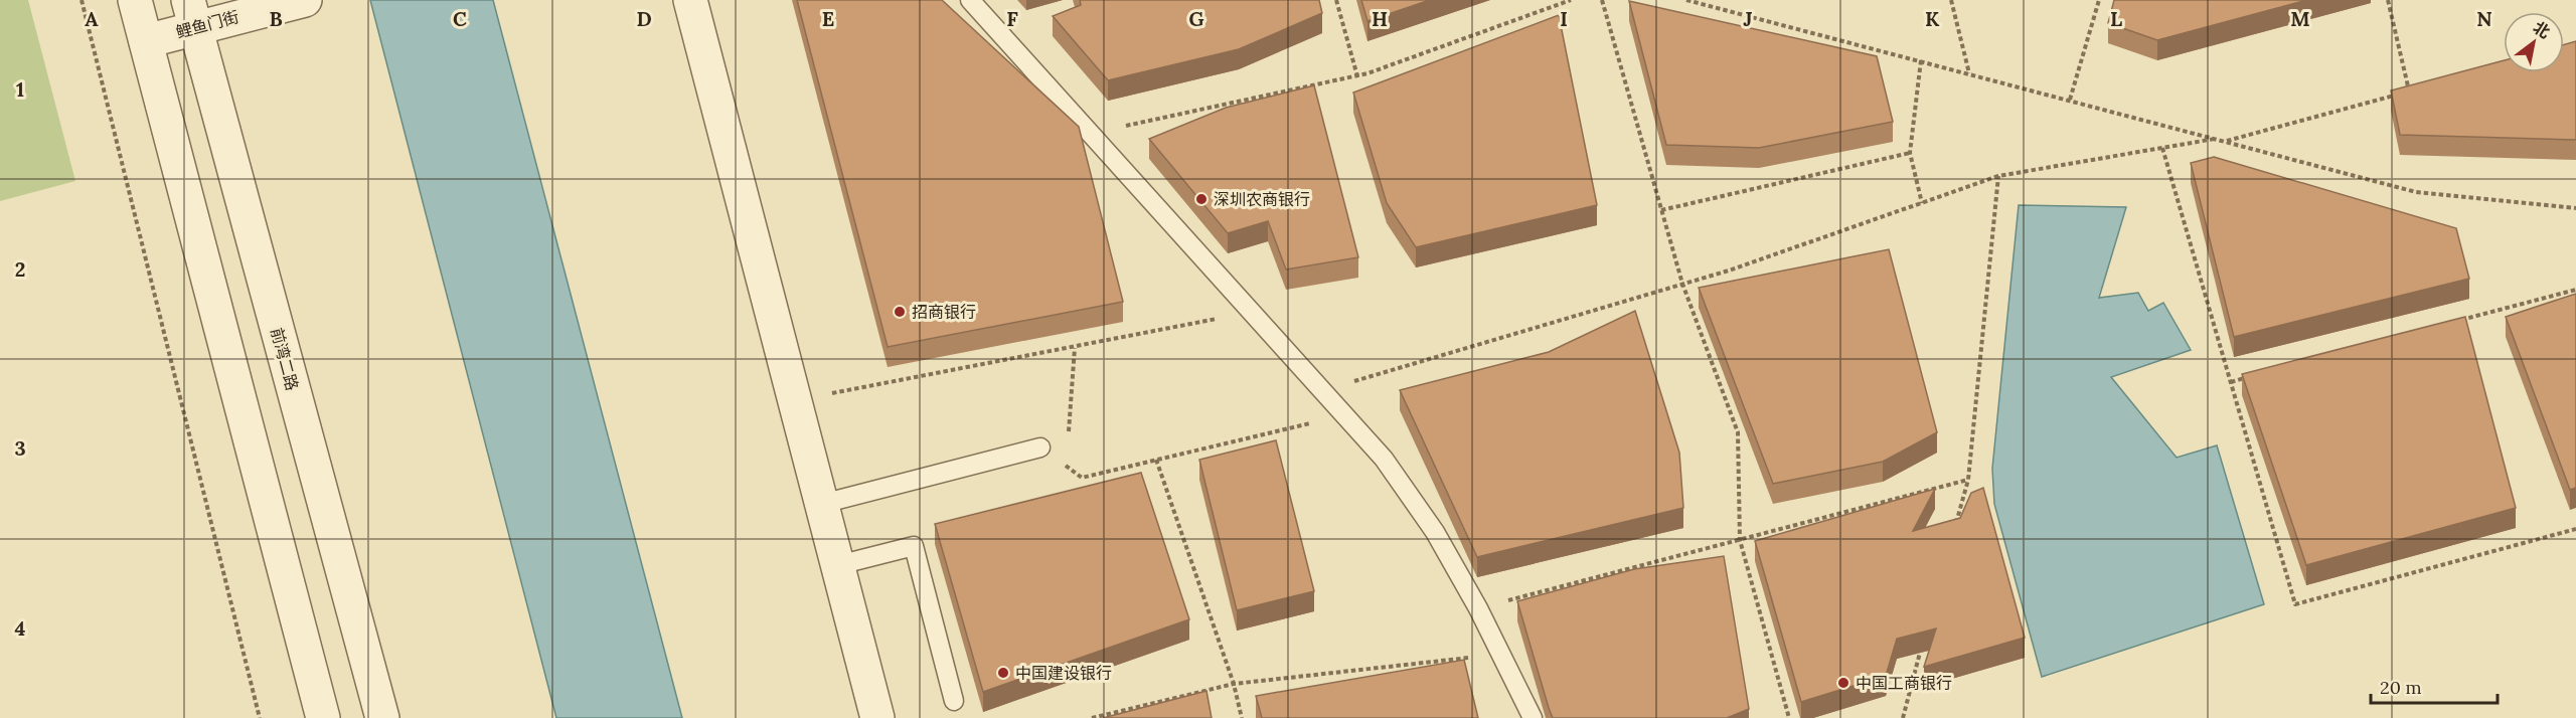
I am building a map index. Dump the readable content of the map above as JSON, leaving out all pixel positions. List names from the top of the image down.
{
  "streets": {
    "street": ["鲤鱼门街", "前湾二路"]
  },
  "crossings": [
    ["鲤鱼门街", "前湾二路"]
  ],
  "places": [
    "深圳农商银行",
    "招商银行",
    "中国建设银行",
    "中国工商银行"
  ],
  "scale_bar": "20 m",
  "north": "top right",
  "grid": {
    "columns": [
      "A",
      "B",
      "C",
      "D",
      "E",
      "F",
      "G",
      "H",
      "I",
      "J",
      "K",
      "L",
      "M",
      "N"
    ],
    "rows": [
      "1",
      "2",
      "3",
      "4"
    ]
  }
}
